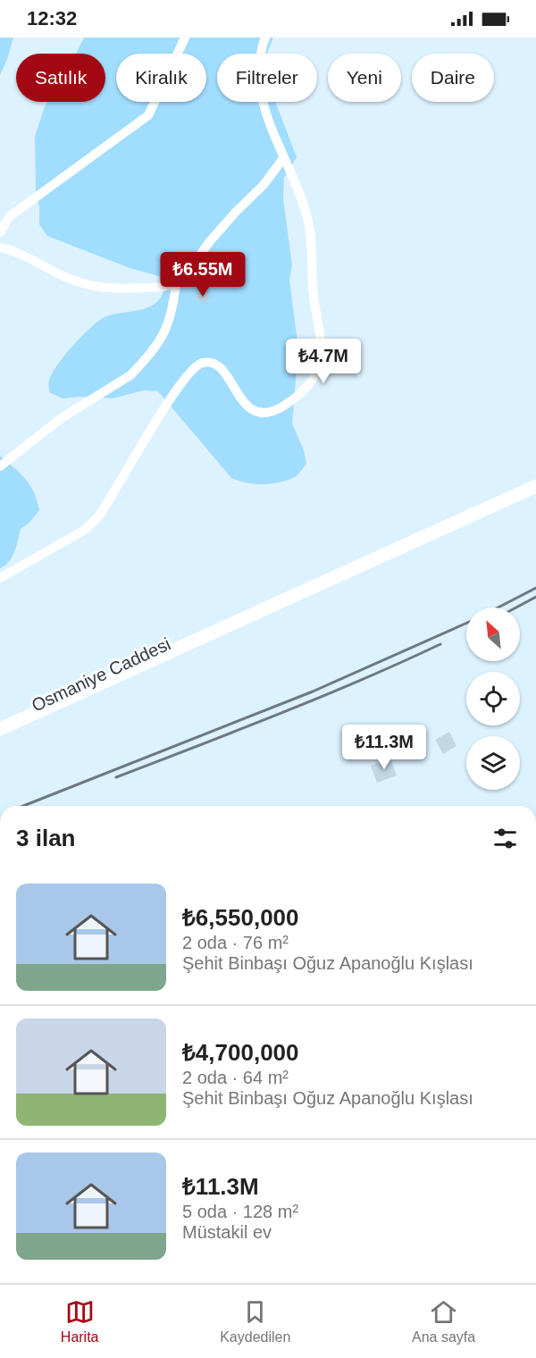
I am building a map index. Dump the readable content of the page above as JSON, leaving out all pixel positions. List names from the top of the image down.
{
  "streets": {
    "highway": ["Osmaniye Caddesi"]
  },
  "north": "top left",
  "page": {
    "status": "12:32",
    "chip": [
      "Satılık",
      "Kiralık",
      "Filtreler",
      "Yeni",
      "Daire"
    ],
    "price": ["₺6.55M", "₺4.7M", "₺11.3M"],
    "heading": "3 ilan",
    "list": [
      {
        "name": "₺6,550,000",
        "note": "2 oda · 76 m² · Şehit Binbaşı Oğuz Apanoğlu Kışlası"
      },
      {
        "name": "₺4,700,000",
        "note": "2 oda · 64 m² · Şehit Binbaşı Oğuz Apanoğlu Kışlası"
      },
      {
        "name": "₺11.3M",
        "note": "5 oda · 128 m² · Müstakil ev"
      }
    ],
    "tabs": ["Harita", "Kaydedilen", "Ana sayfa"]
  }
}
